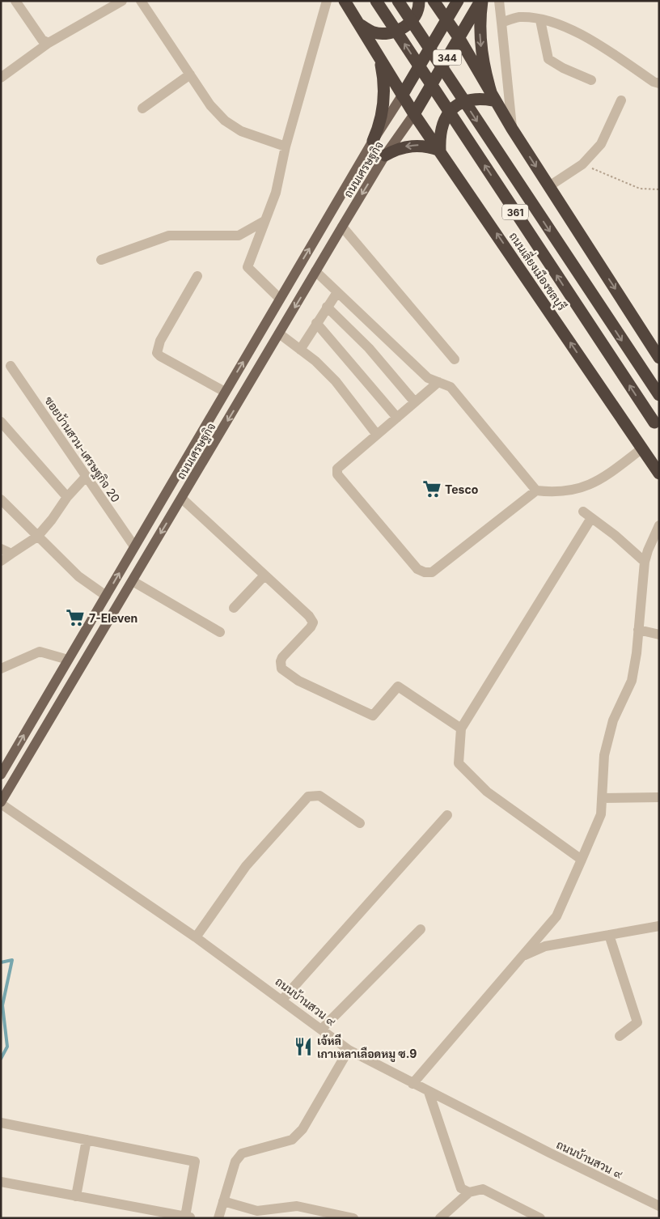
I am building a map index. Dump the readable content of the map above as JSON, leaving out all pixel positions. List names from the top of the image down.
{
  "streets": {
    "highway": ["344", "361", "ถนนเลี่ยงเมืองชลบุรี"],
    "main road": ["ถนนเศรษฐกิจ"],
    "street": ["ซอยบ้านสวน-เศรษฐกิจ 20", "ถนนบ้านสวน ๙"]
  },
  "crossings": [
    ["344", "ถนนเศรษฐกิจ"],
    ["344", "ถนนเลี่ยงเมืองชลบุรี"],
    ["ถนนเศรษฐกิจ", "ถนนเลี่ยงเมืองชลบุรี"],
    ["ถนนเศรษฐกิจ", "ซอยบ้านสวน-เศรษฐกิจ 20"],
    ["ถนนเศรษฐกิจ", "ถนนบ้านสวน ๙"]
  ],
  "places": {
    "supermarket": ["Tesco", "7-Eleven"],
    "restaurant": ["เจ้หลี เกาเหลาเลือดหมู ซ.9"]
  }
}
